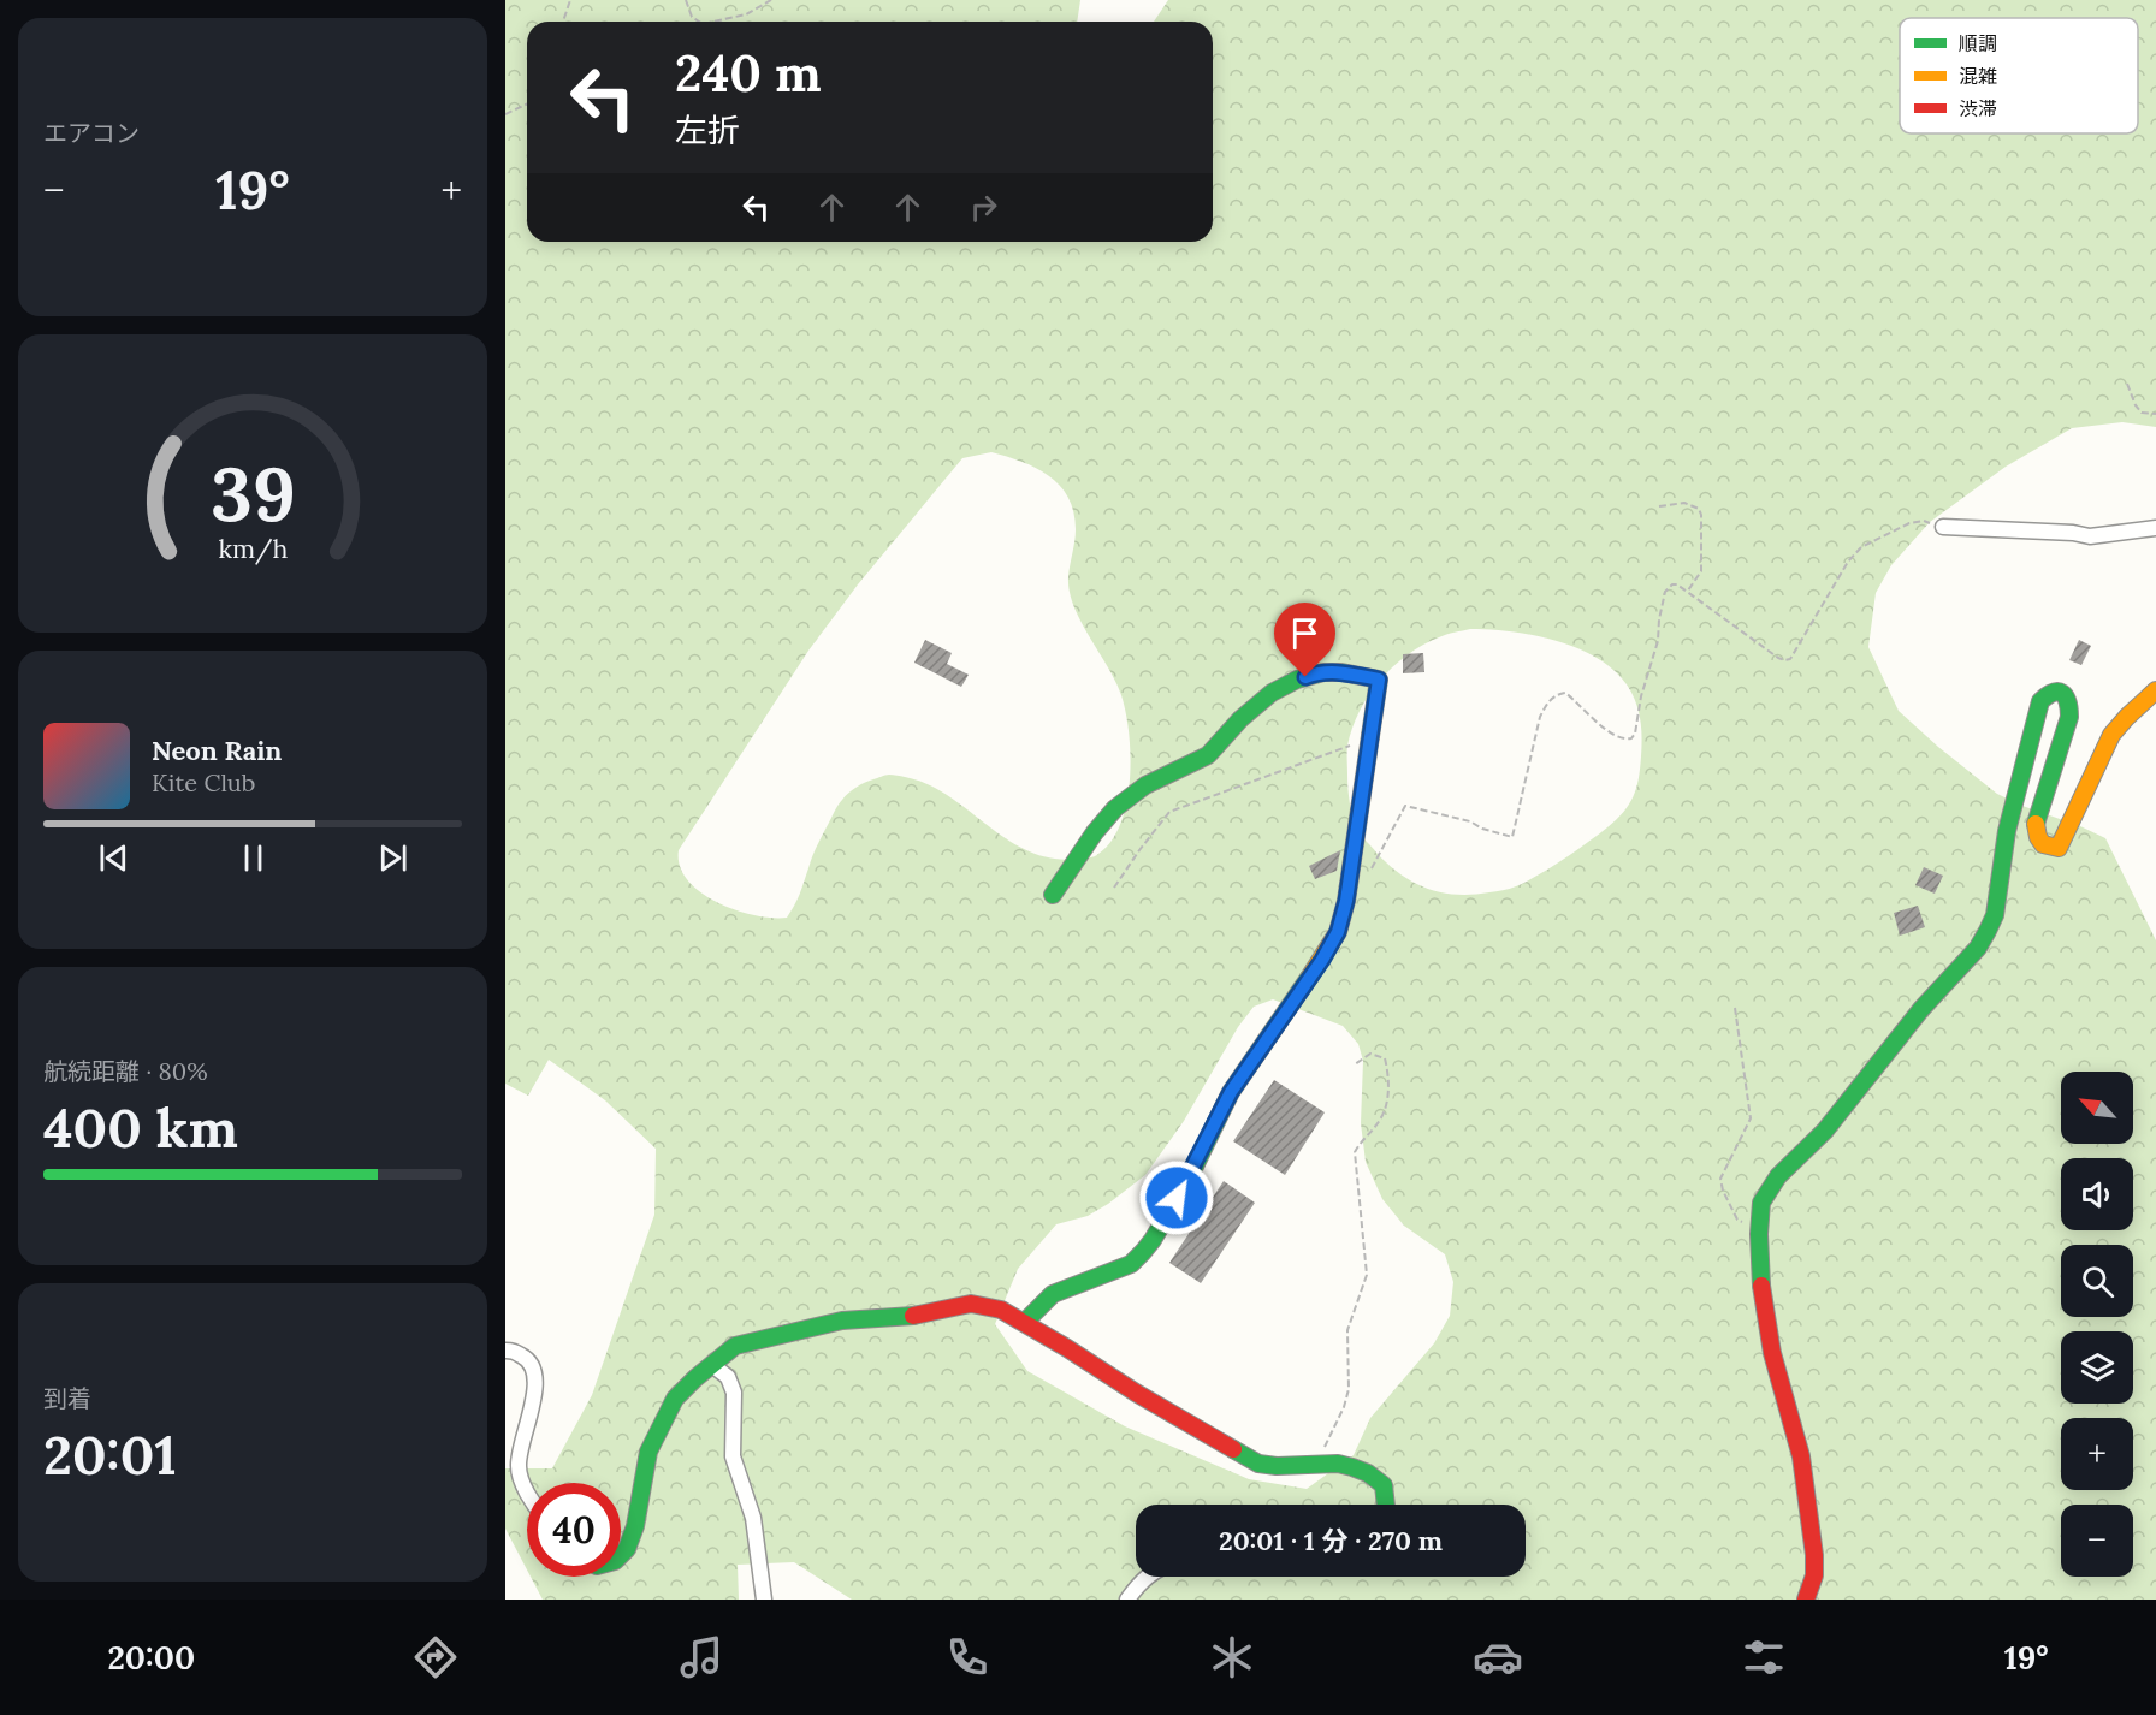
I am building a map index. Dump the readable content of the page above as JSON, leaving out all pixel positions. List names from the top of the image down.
{
  "legend": ["順調", "混雑", "渋滞"],
  "north": "top left",
  "page": {
    "tile": [
      "エアコン",
      ["航続距離 · 80%", "400 km"],
      ["到着", "20:01"]
    ],
    "turn": ["240 m", "左折"],
    "heat": ["−", "19°", "+"],
    "song": ["Neon Rain", "Kite Club"],
    "map_buttons": ["+", "−"],
    "limit": "40",
    "trip": "20:01 · 1 分 · 270 m",
    "tabs": ["20:00", "19°"],
    "gauge": ["39", "km/h"]
  }
}
